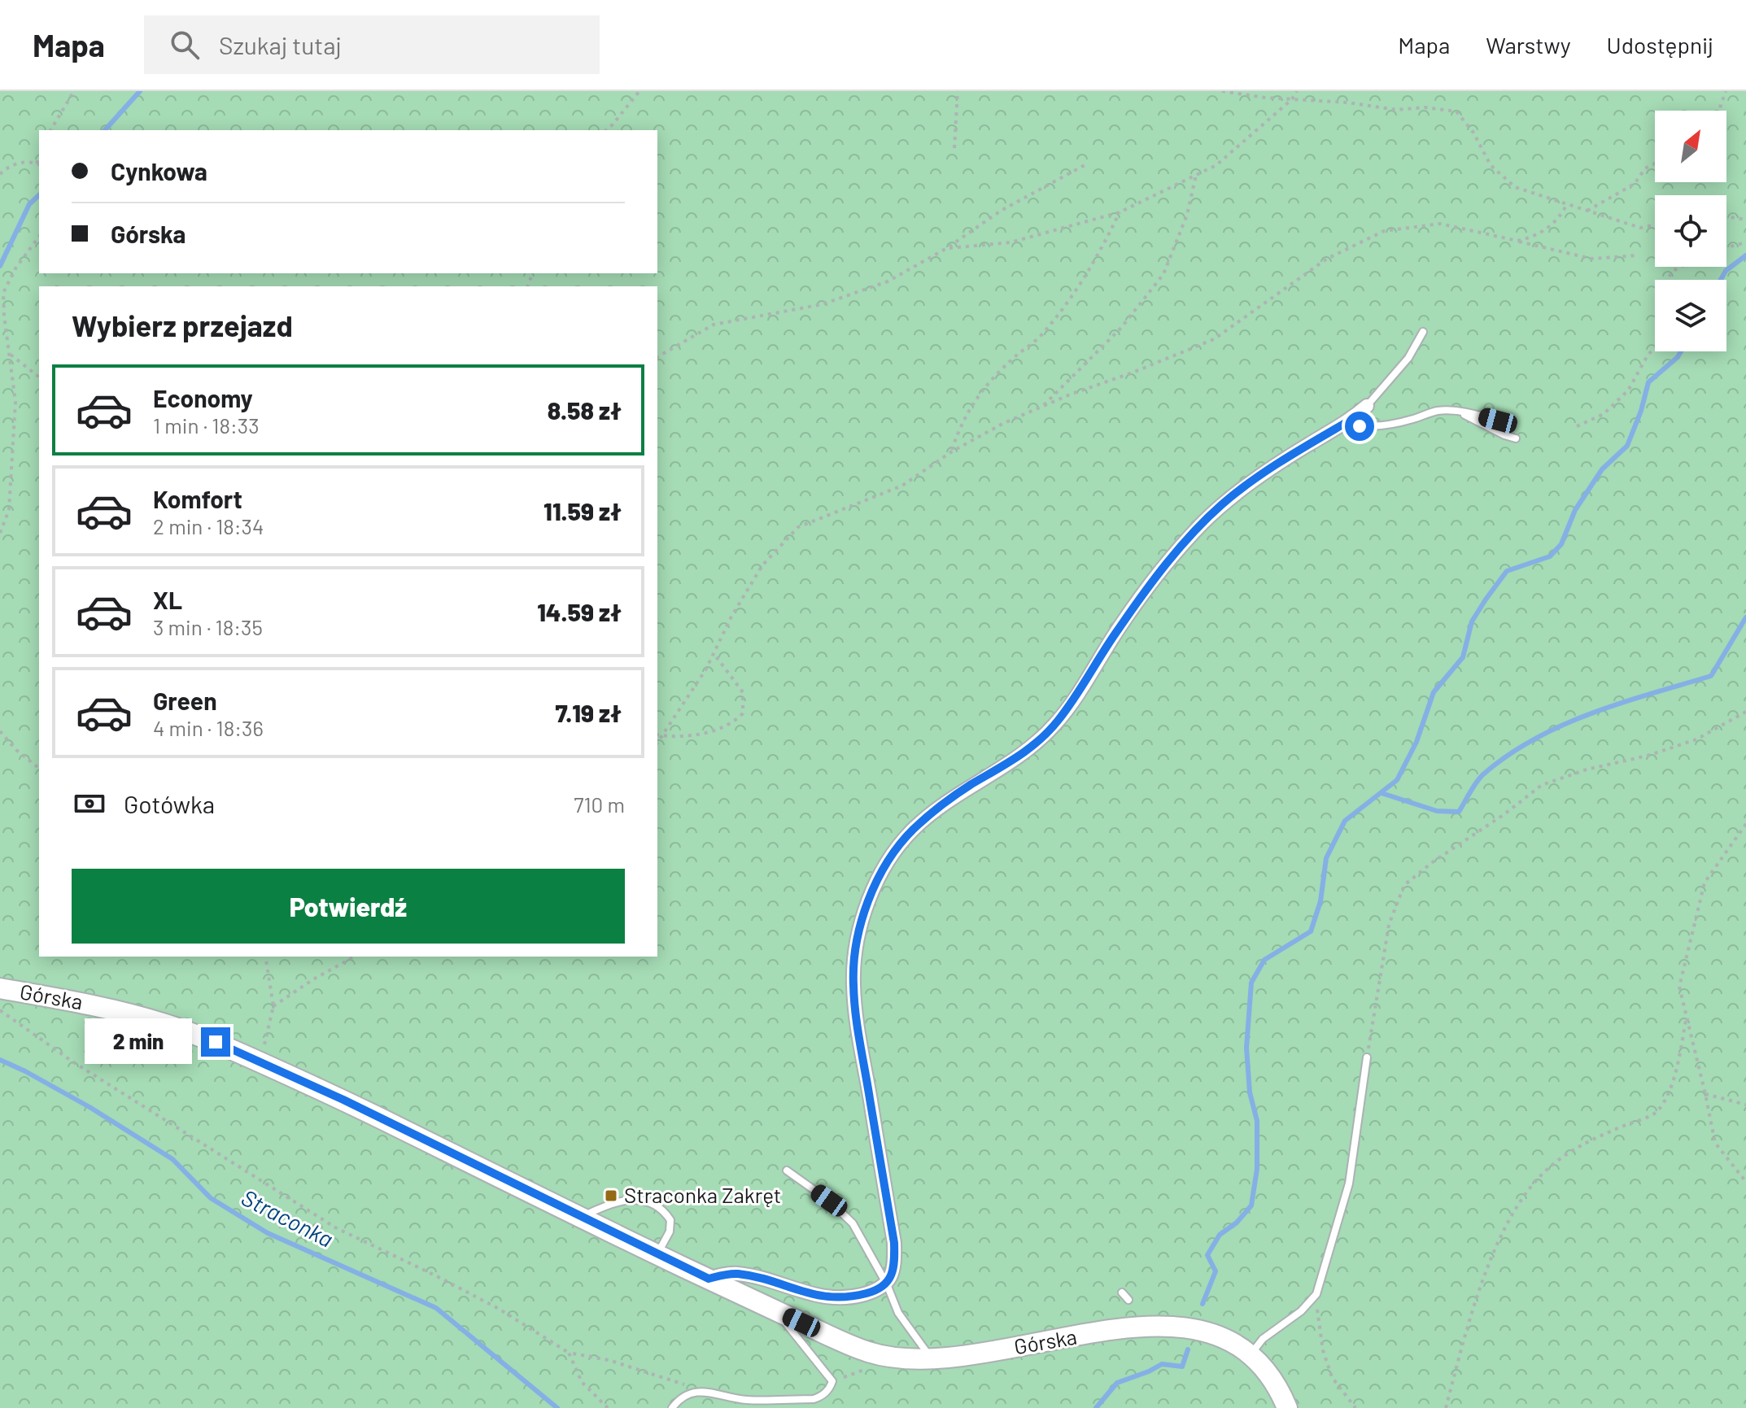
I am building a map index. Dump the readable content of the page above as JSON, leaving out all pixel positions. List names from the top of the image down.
{
  "streets": {
    "street": ["Górska"]
  },
  "water": ["Straconka"],
  "places": {
    "transit": ["Straconka Zakręt"]
  },
  "north": "top right",
  "page": {
    "header": "Mapa",
    "search": "Szukaj tutaj",
    "nav": ["Mapa", "Warstwy", "Udostępnij"],
    "banner": ["Cynkowa", "Górska"],
    "heading": "Wybierz przejazd",
    "list": [
      {
        "name": "Economy",
        "note": "1 min · 18:33",
        "value": "8.58 zł"
      },
      {
        "name": "Komfort",
        "note": "2 min · 18:34",
        "value": "11.59 zł"
      },
      {
        "name": "XL",
        "note": "3 min · 18:35",
        "value": "14.59 zł"
      },
      {
        "name": "Green",
        "note": "4 min · 18:36",
        "value": "7.19 zł"
      }
    ],
    "pay": ["Gotówka", "710 m"],
    "buttons": "Potwierdź",
    "bubble": "2 min"
  }
}
